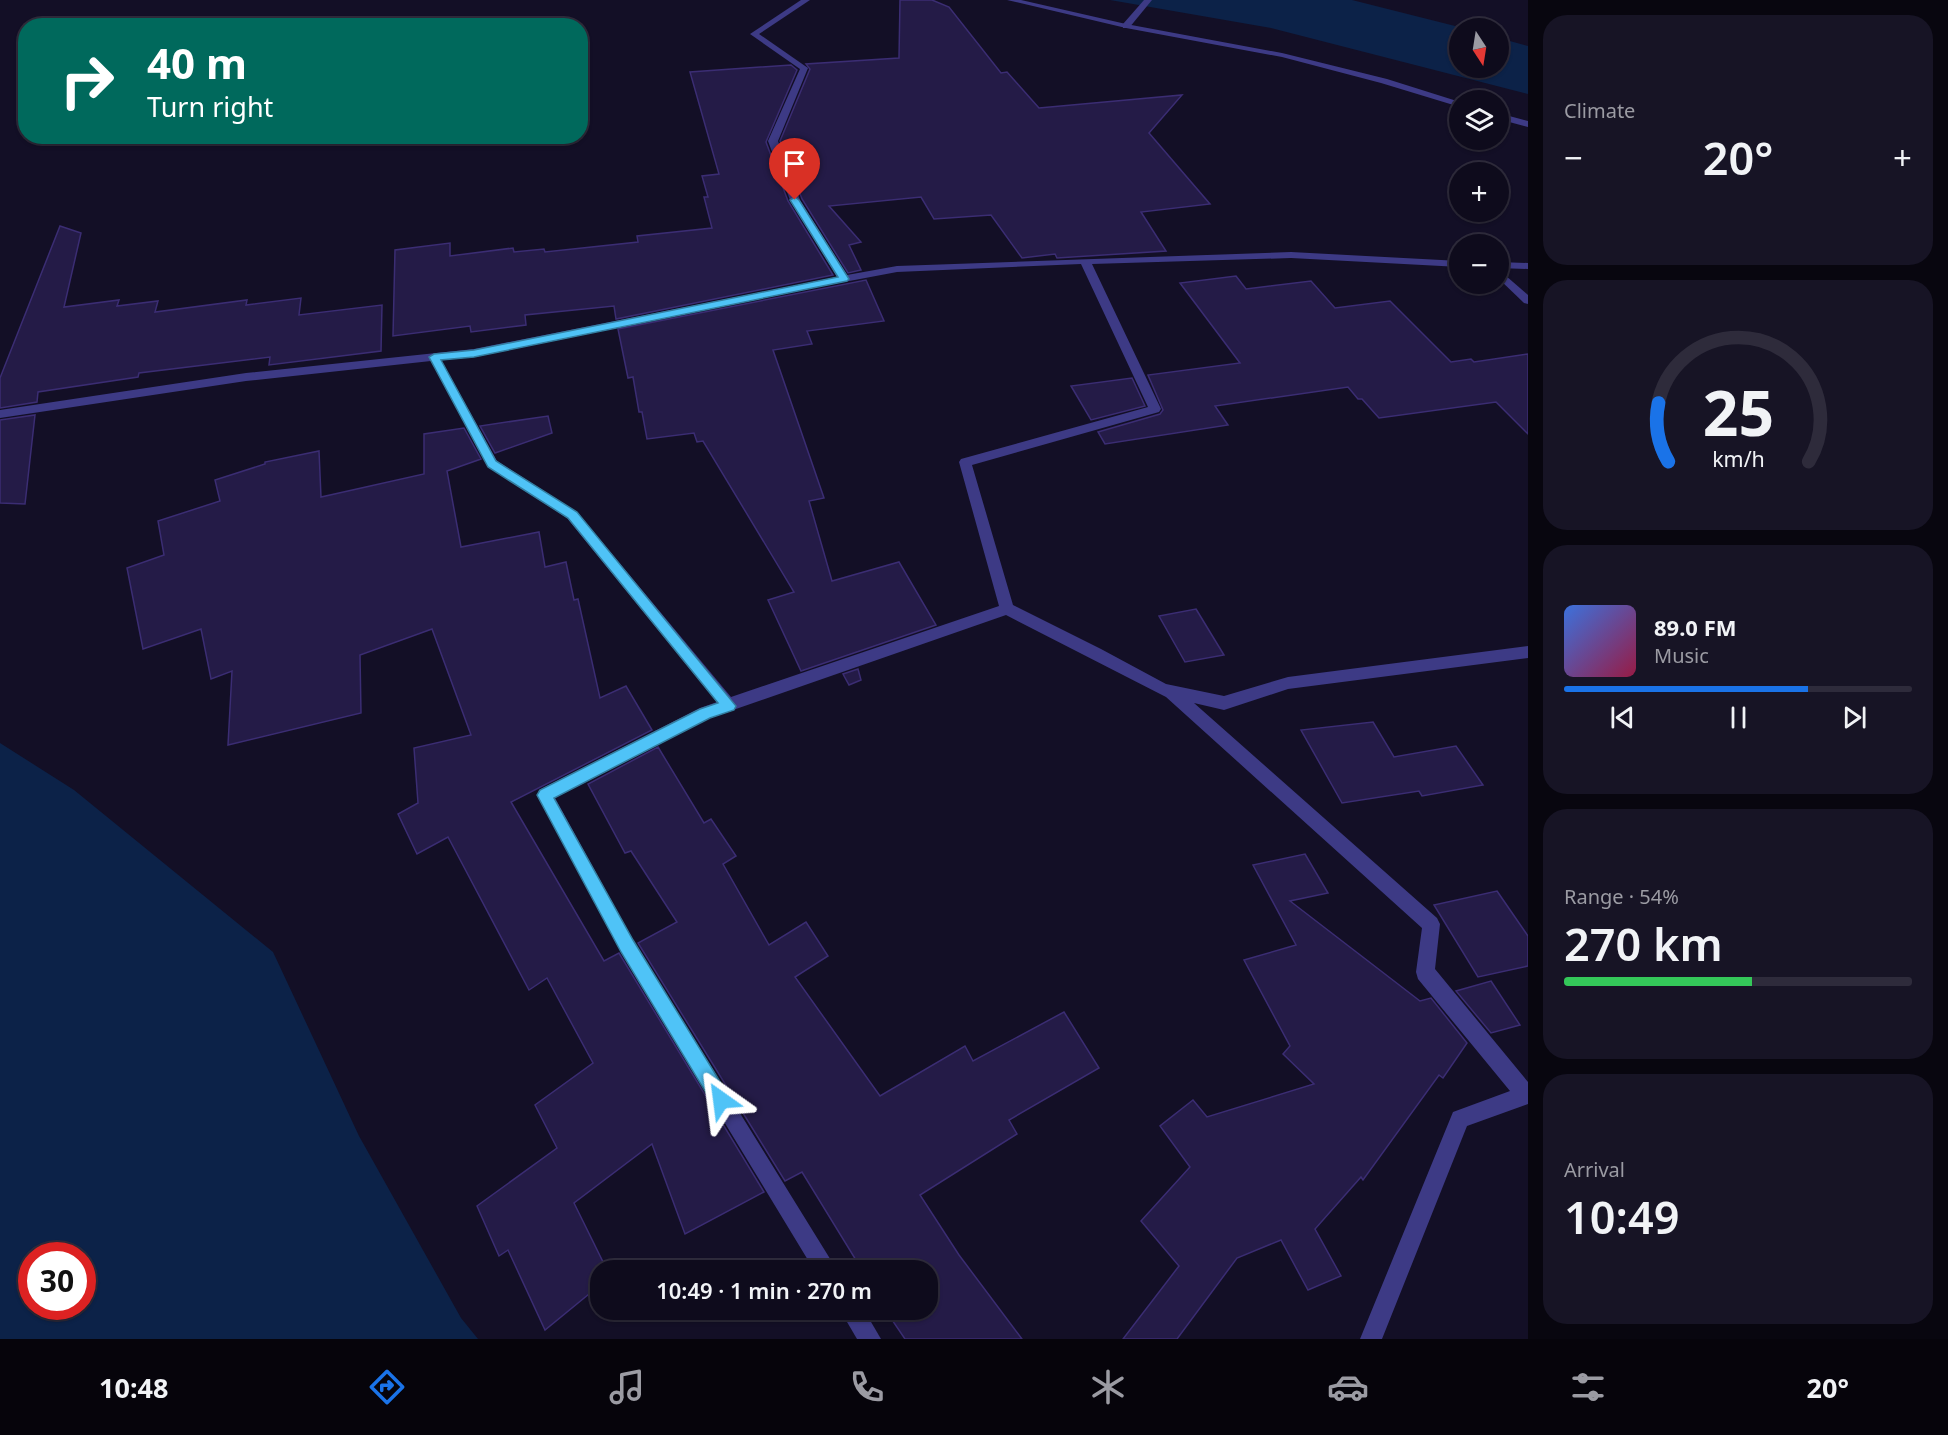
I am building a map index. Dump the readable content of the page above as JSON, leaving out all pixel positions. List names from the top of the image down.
{
  "north": "bottom",
  "page": {
    "tile": [
      "Climate",
      ["Range · 54%", "270 km"],
      ["Arrival", "10:49"]
    ],
    "map_buttons": ["+", "−"],
    "turn": ["40 m", "Turn right"],
    "heat": ["−", "20°", "+"],
    "song": ["89.0 FM", "Music"],
    "limit": "30",
    "trip": "10:49 · 1 min · 270 m",
    "tabs": ["10:48", "20°"],
    "gauge": ["25", "km/h"]
  }
}
